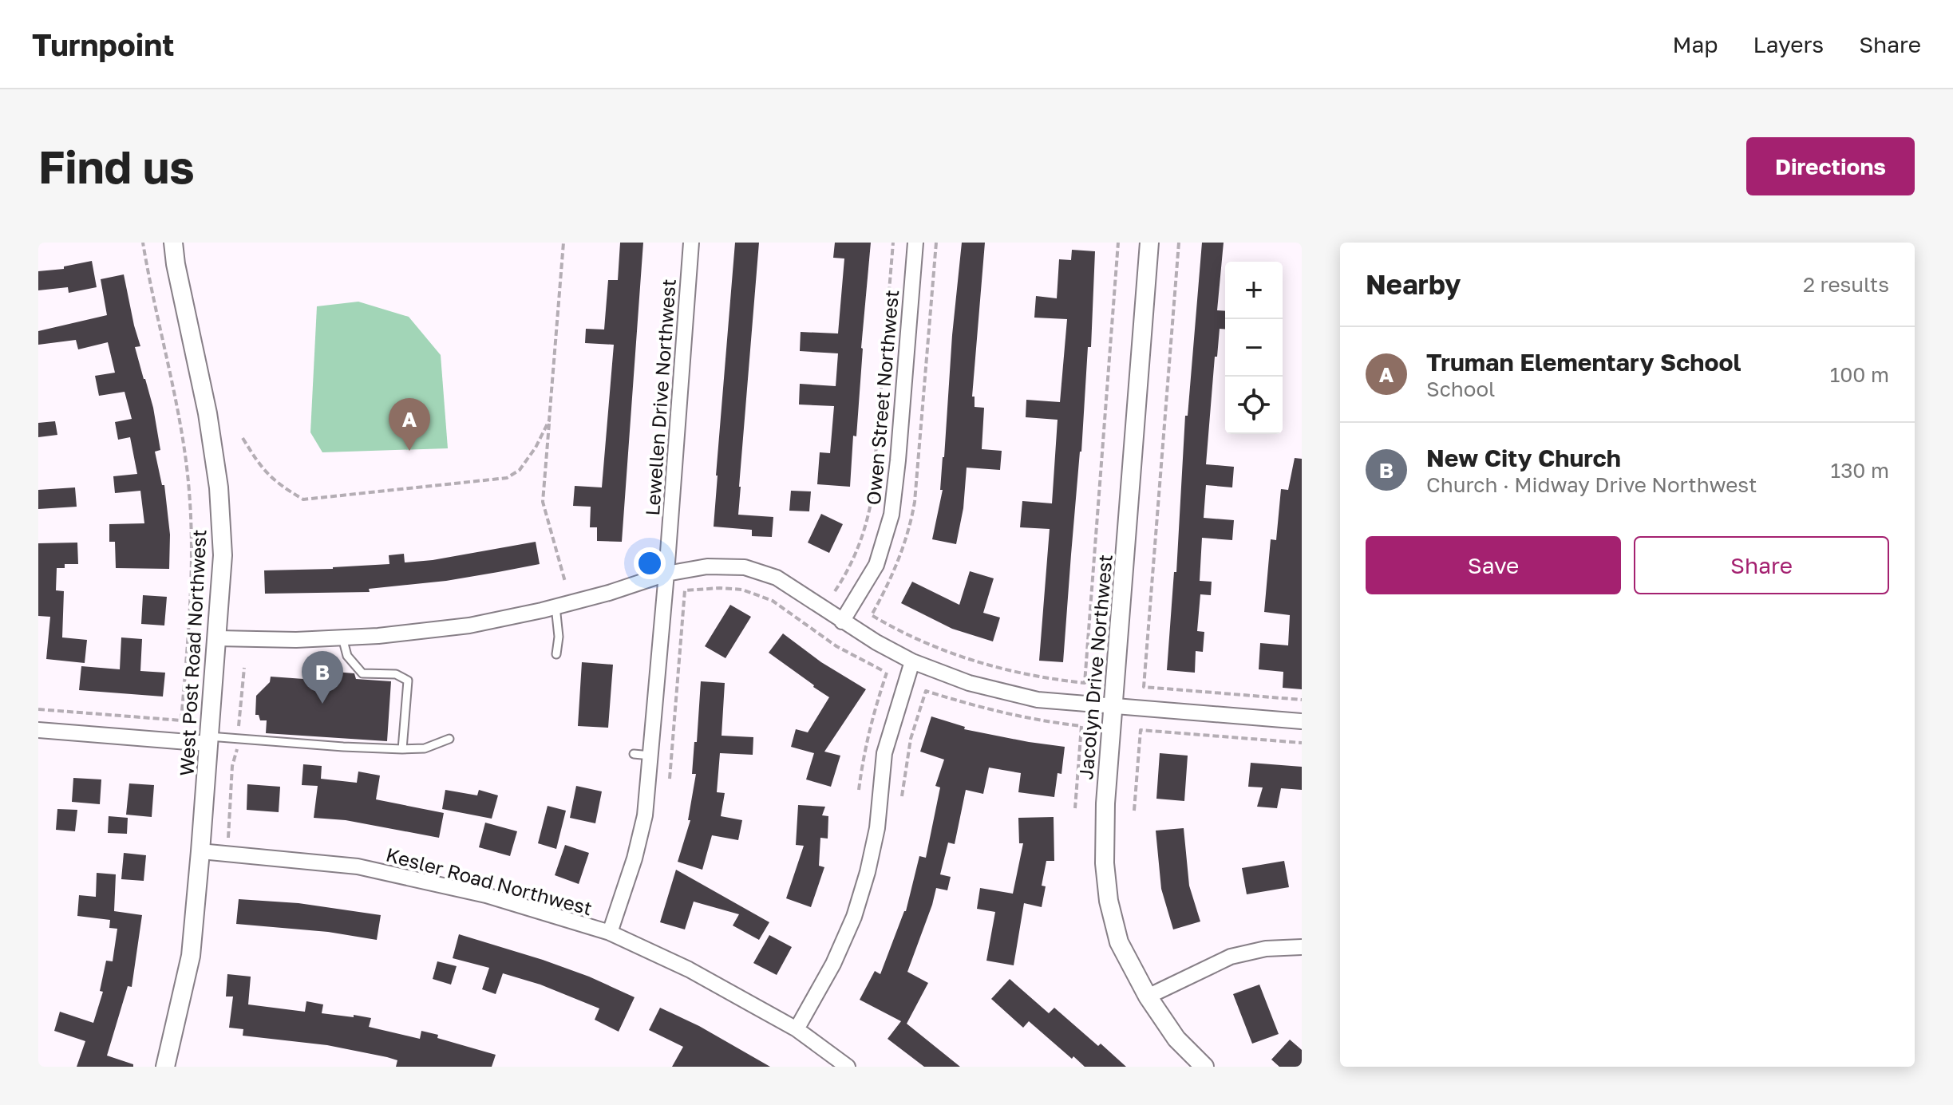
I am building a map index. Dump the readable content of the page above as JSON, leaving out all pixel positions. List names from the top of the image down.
{
  "streets": {
    "street": [
      "Lewellen Drive Northwest",
      "Owen Street Northwest",
      "West Post Road Northwest",
      "Jacolyn Drive Northwest",
      "Kesler Road Northwest"
    ]
  },
  "crossings": [
    ["Lewellen Drive Northwest", "Kesler Road Northwest"],
    ["West Post Road Northwest", "Kesler Road Northwest"]
  ],
  "page": {
    "header": "Turnpoint",
    "nav": ["Map", "Layers", "Share"],
    "buttons": [
      "Directions",
      ["Save", "Share"]
    ],
    "title": "Find us",
    "heading": ["Nearby", "2 results"],
    "map_buttons": ["+", "−"],
    "list": [
      {
        "mark": "A",
        "name": "Truman Elementary School",
        "note": "School",
        "value": "100 m"
      },
      {
        "mark": "B",
        "name": "New City Church",
        "note": "Church · Midway Drive Northwest",
        "value": "130 m"
      }
    ],
    "pins": ["A", "B"]
  }
}
